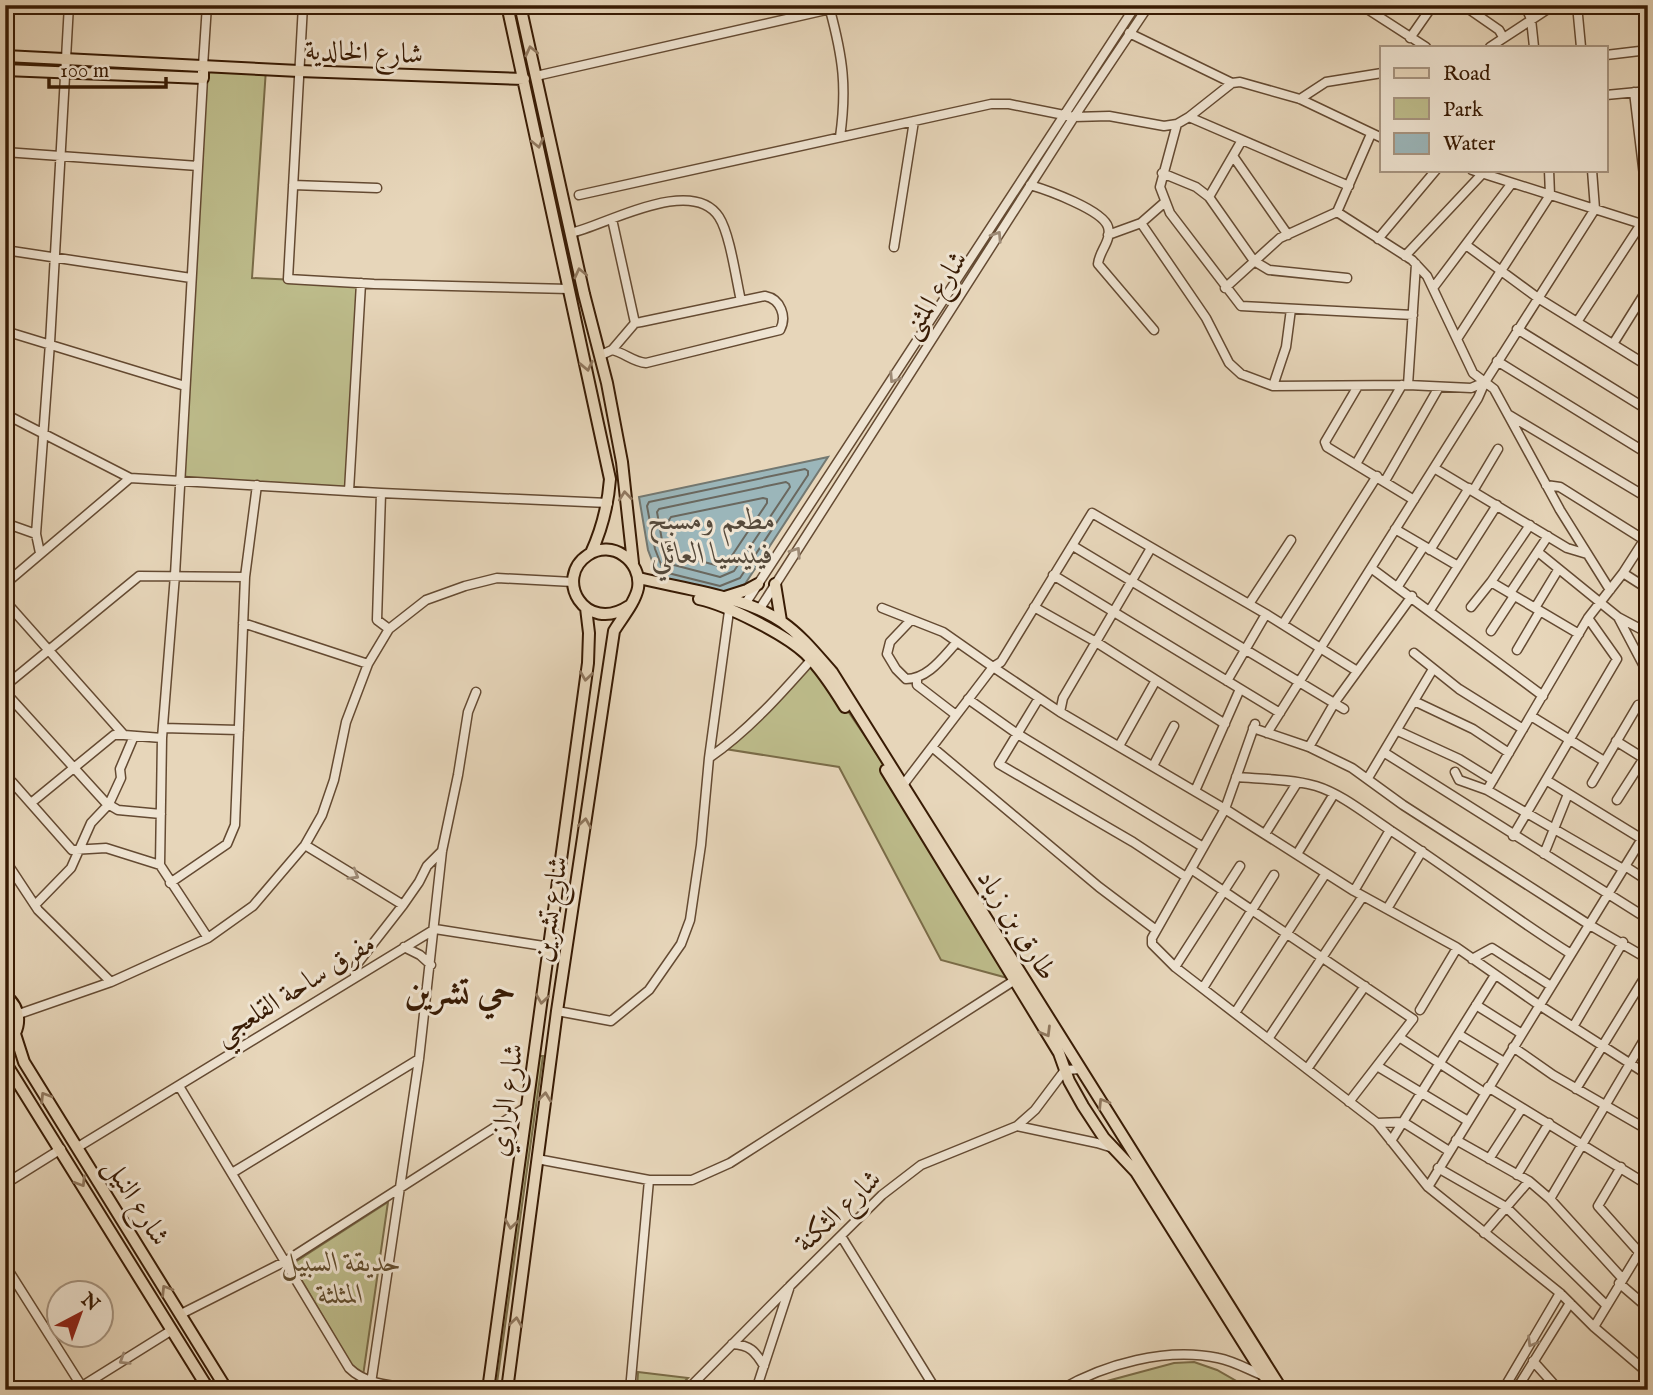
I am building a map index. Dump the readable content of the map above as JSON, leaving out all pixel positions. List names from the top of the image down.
{
  "streets": {
    "main road": [
      "شارع الخالدية",
      "شارع تشرين",
      "طارق بن زياد",
      "شارع الرازي",
      "شارع النيل"
    ],
    "street": ["شارع المثنى", "مفرق ساحة القلعجي", "شارع الثكنة"]
  },
  "crossings": [
    ["شارع المثنى", "طارق بن زياد"],
    ["شارع تشرين", "شارع الرازي"],
    ["مفرق ساحة القلعجي", "شارع النيل"]
  ],
  "one_way": ["شارع تشرين", "شارع الرازي"],
  "districts": ["حي تشرين"],
  "water": ["مطعم ومسبح فينيسيا العائلي"],
  "parks": ["حديقة السبيل المثلثة"],
  "legend": ["Road", "Park", "Water"],
  "scale_bar": "100 m",
  "north": "top right"
}
